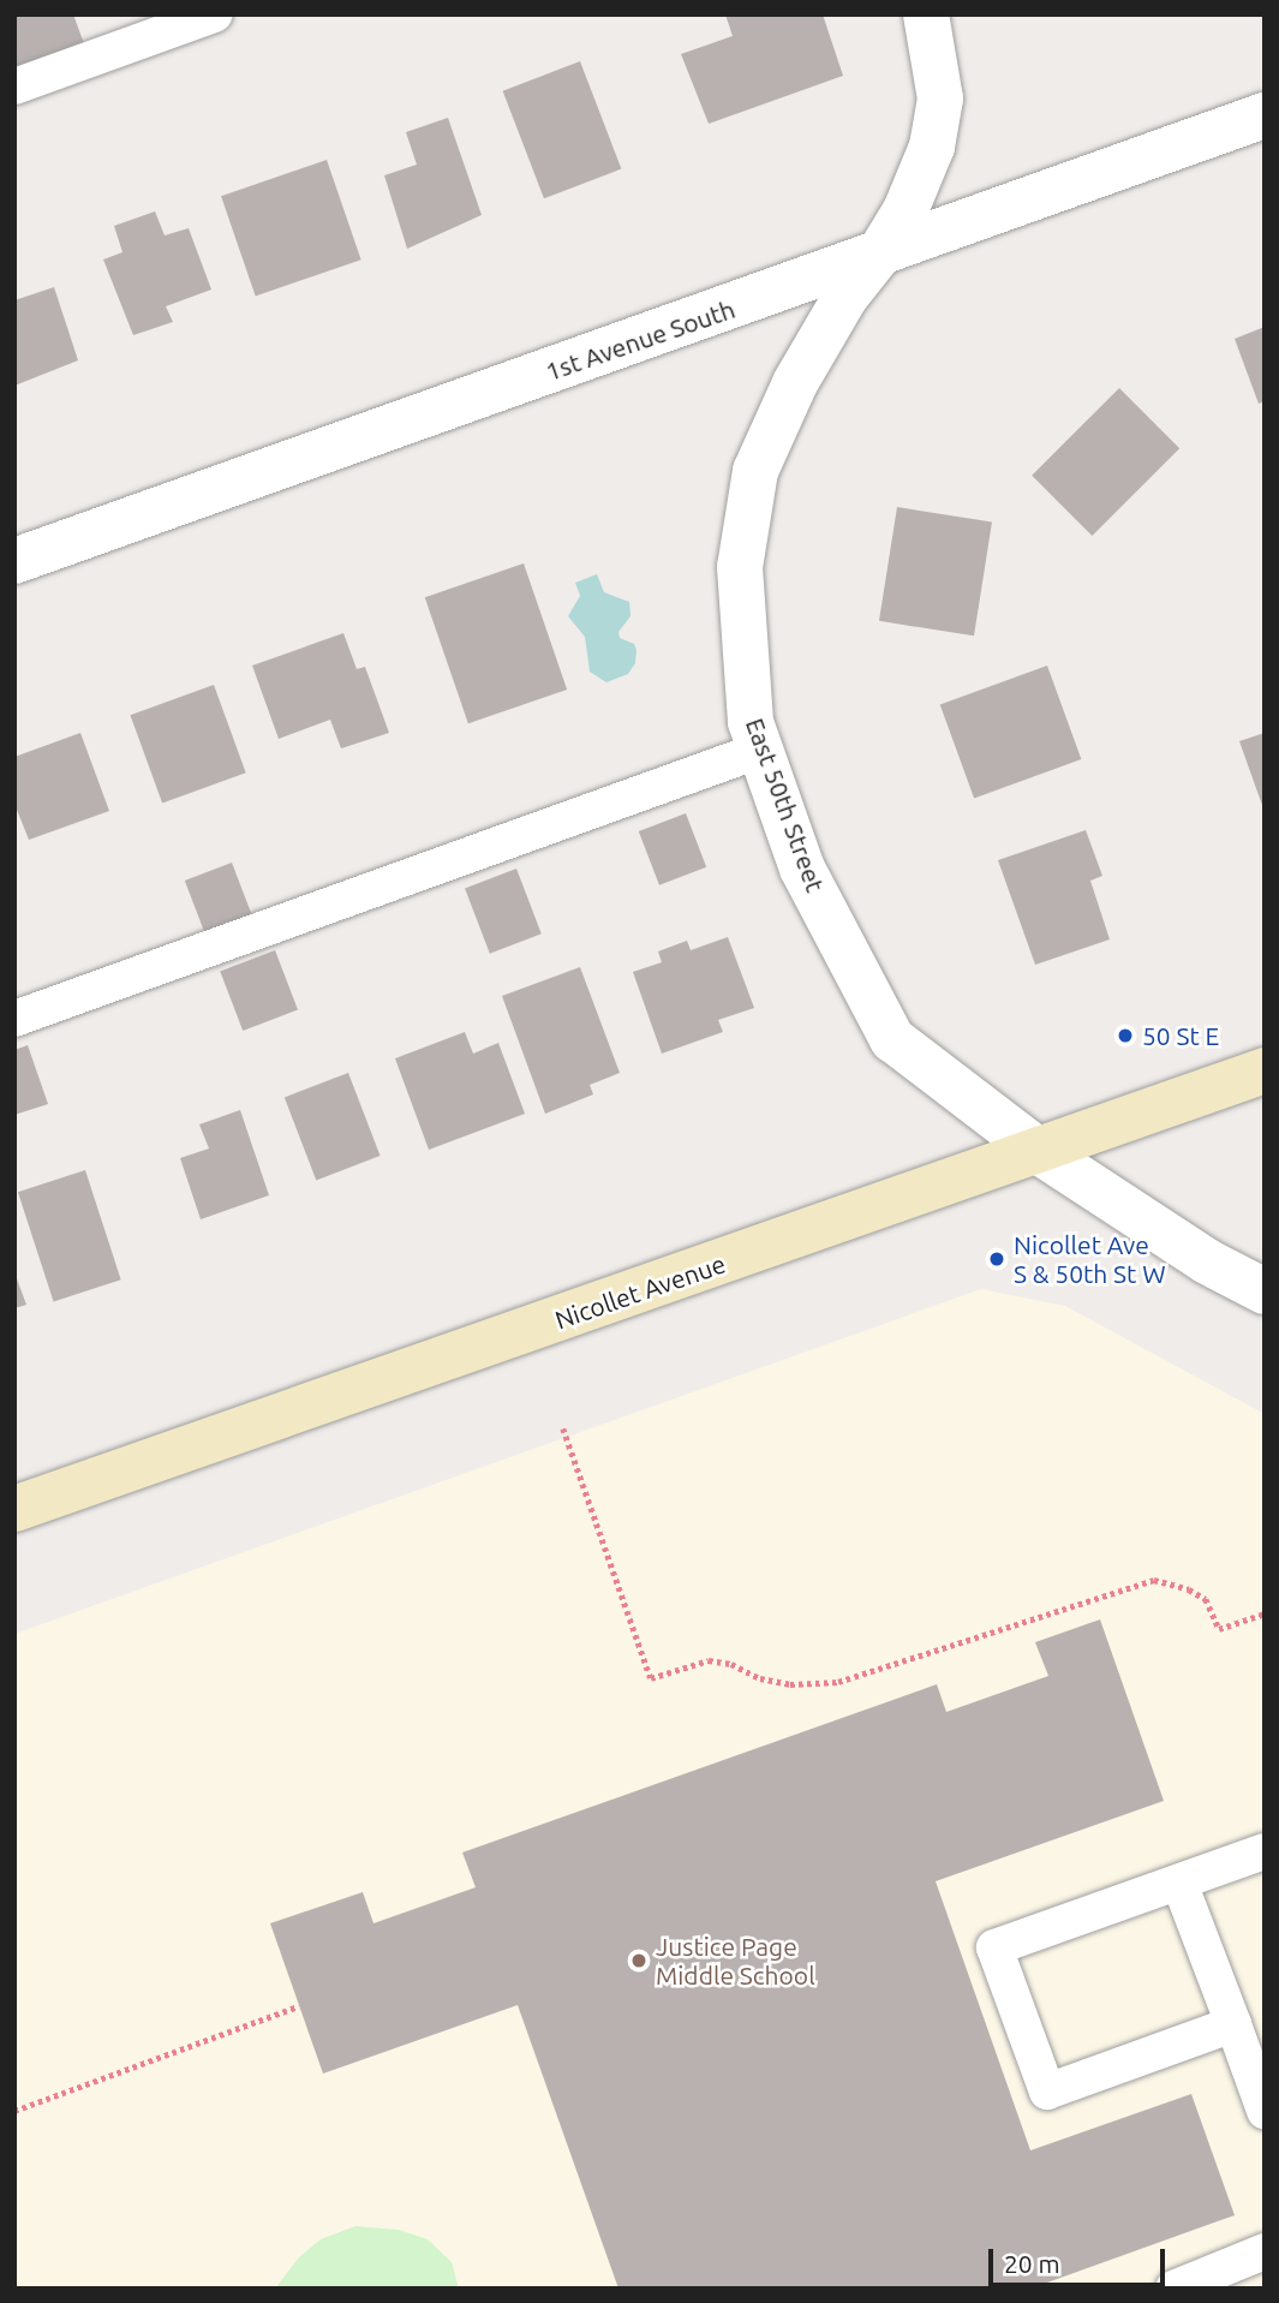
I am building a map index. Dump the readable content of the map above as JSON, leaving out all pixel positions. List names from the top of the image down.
{
  "streets": {
    "main road": ["Nicollet Avenue"],
    "street": ["1st Avenue South", "East 50th Street"]
  },
  "crossings": [
    ["1st Avenue South", "East 50th Street"],
    ["East 50th Street", "Nicollet Avenue"]
  ],
  "places": ["50 St E", "Nicollet Ave S & 50th St W", "Justice Page Middle School"],
  "scale_bar": "20 m"
}
